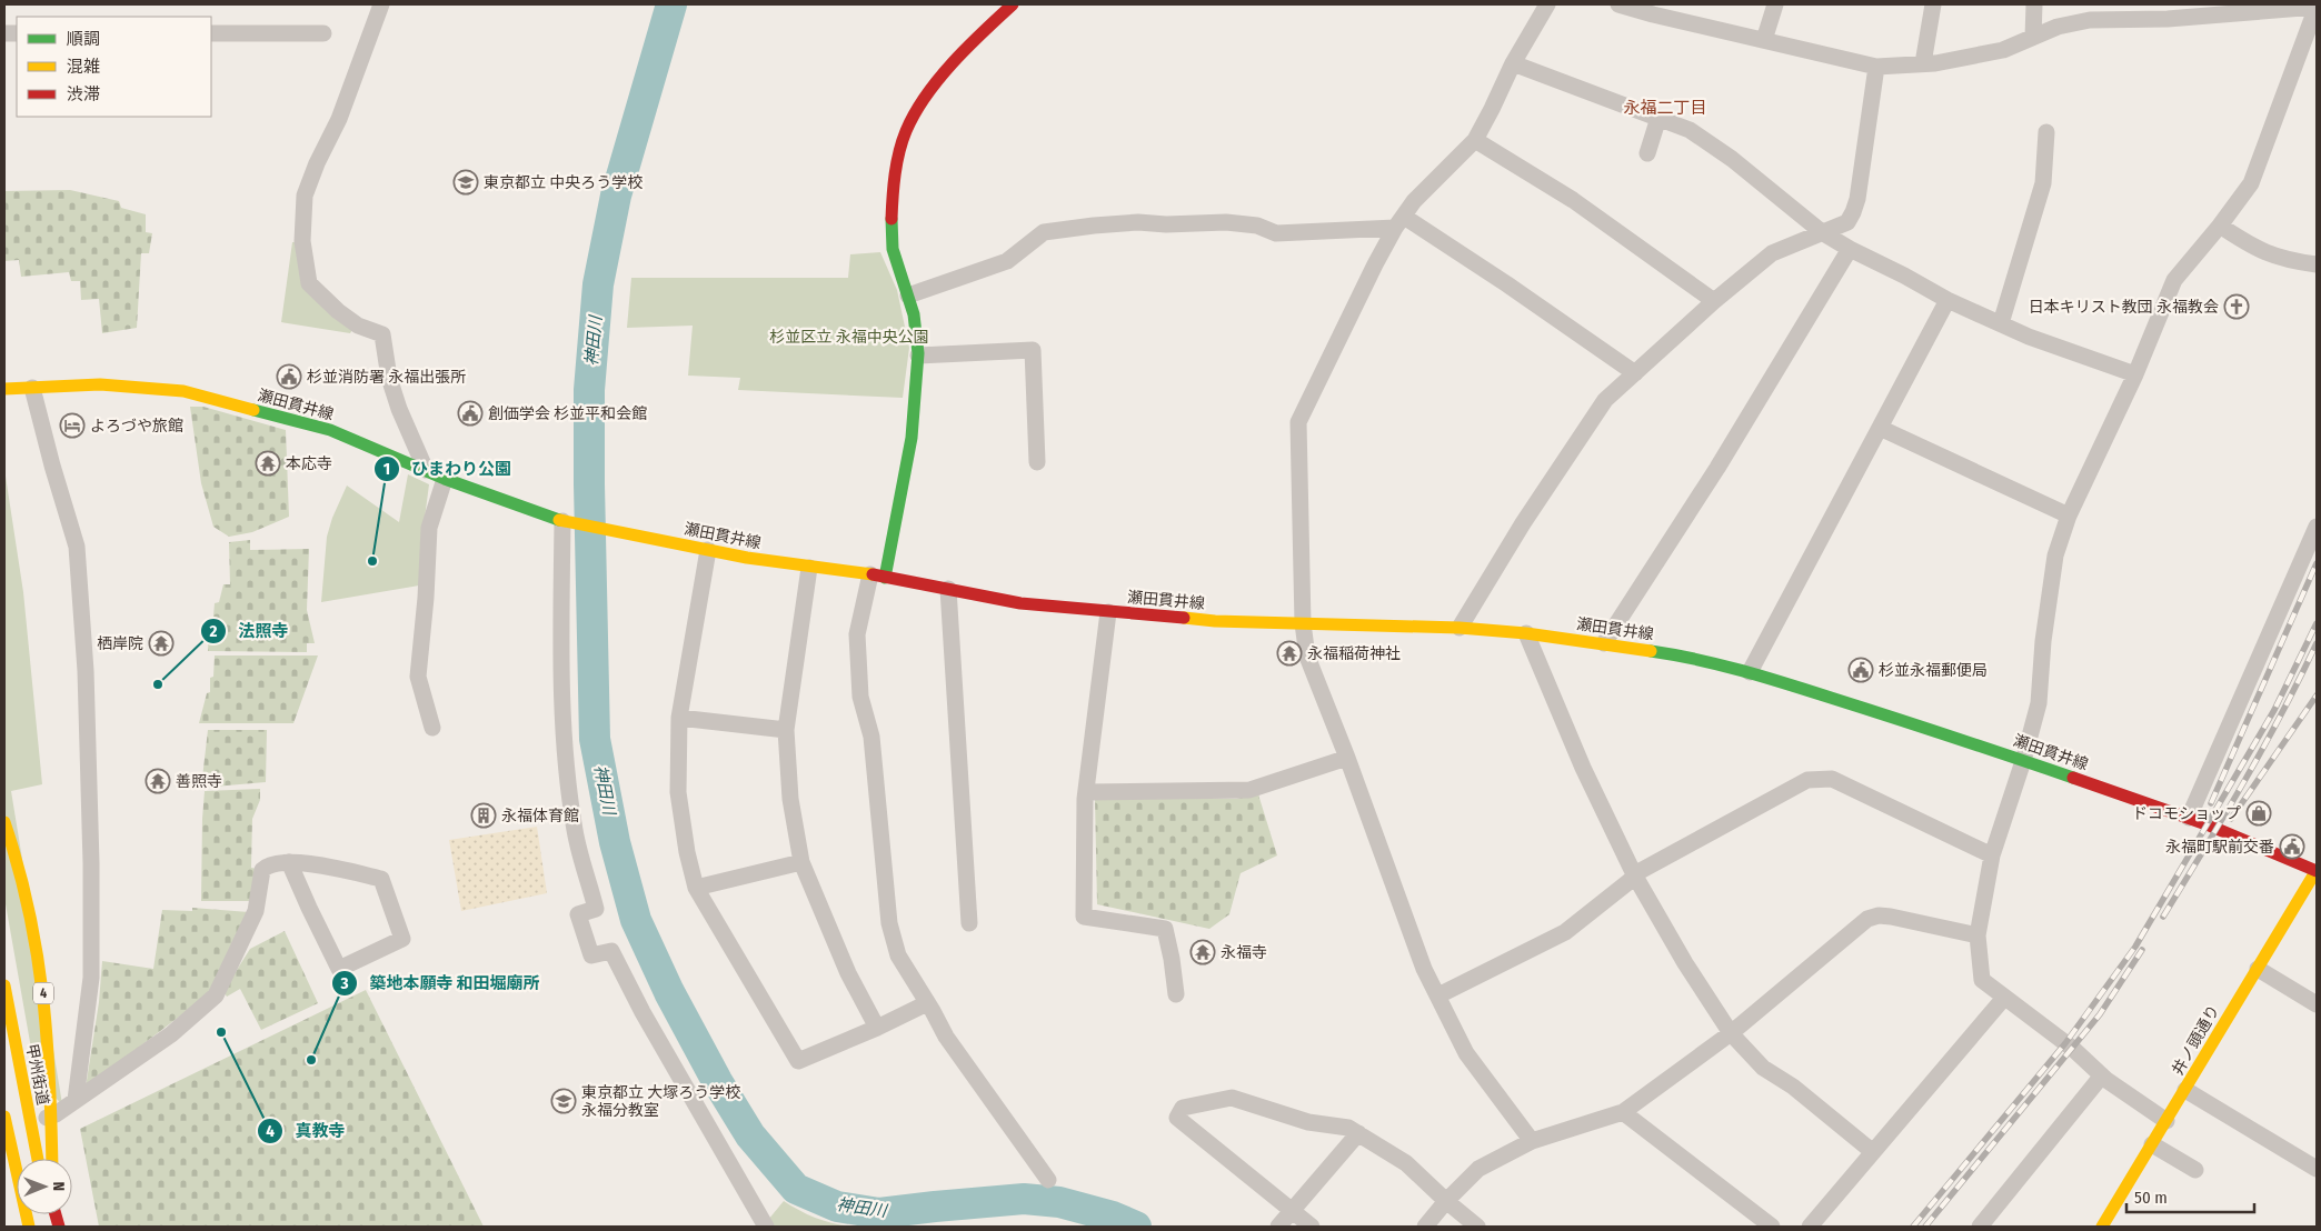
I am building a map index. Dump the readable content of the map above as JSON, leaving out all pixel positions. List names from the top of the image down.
{
  "streets": {
    "main road": [
      "瀬田貫井線",
      "4",
      "井ノ頭通り",
      "甲州街道"
    ]
  },
  "crossings": [
    ["瀬田貫井線", "井ノ頭通り"]
  ],
  "districts": ["永福二丁目"],
  "water": ["神田川"],
  "parks": ["杉並区立 永福中央公園"],
  "places": {
    "school or university": ["東京都立 中央ろう学校", "東京都立 大塚ろう学校 永福分教室"],
    "church": ["日本キリスト教団 永福教会"],
    "public building": [
      "杉並消防署 永福出張所",
      "創価学会 杉並平和会館",
      "杉並永福郵便局",
      "永福町駅前交番"
    ],
    "hotel": ["よろづや旅館"],
    "temple": [
      "本応寺",
      "栖岸院",
      "永福稲荷神社",
      "善照寺",
      "永福寺"
    ],
    "other": [
      "ひまわり公園",
      "法照寺",
      "真教寺",
      "築地本願寺 和田堀廟所"
    ],
    "shop": ["ドコモショップ"],
    "building": ["永福体育館"]
  },
  "legend": ["順調", "混雑", "渋滞"],
  "scale_bar": "50 m",
  "north": "right"
}
